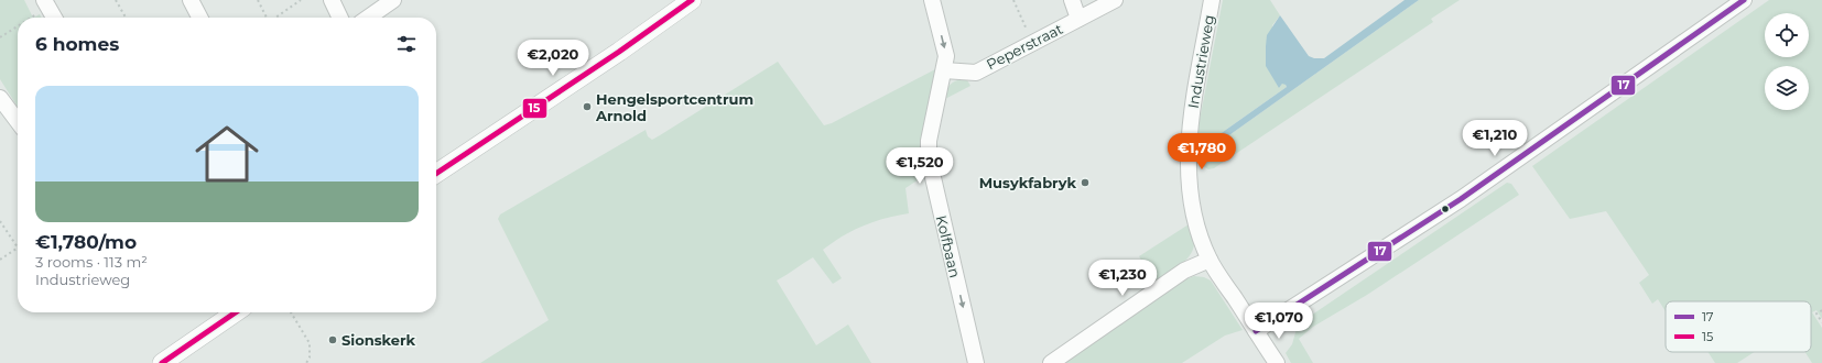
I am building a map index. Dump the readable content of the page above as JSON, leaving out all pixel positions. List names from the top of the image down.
{
  "streets": {
    "street": ["Peperstraat", "Industrieweg", "Kolfbaan"]
  },
  "crossings": [
    ["Peperstraat", "Kolfbaan"]
  ],
  "one_way": ["Kolfbaan"],
  "places": ["Hengelsportcentrum Arnold", "Musykfabryk", "Sionskerk"],
  "lines": ["transit line 17", "transit line 15"],
  "legend": ["17", "15"],
  "page": {
    "heading": "6 homes",
    "price": [
      "€2,020",
      "€1,210",
      "€1,780",
      "€1,520",
      "€1,230",
      "€1,070"
    ],
    "list": [
      {
        "name": "€1,780/mo",
        "note": "3 rooms · 113 m² · Industrieweg"
      }
    ]
  }
}
